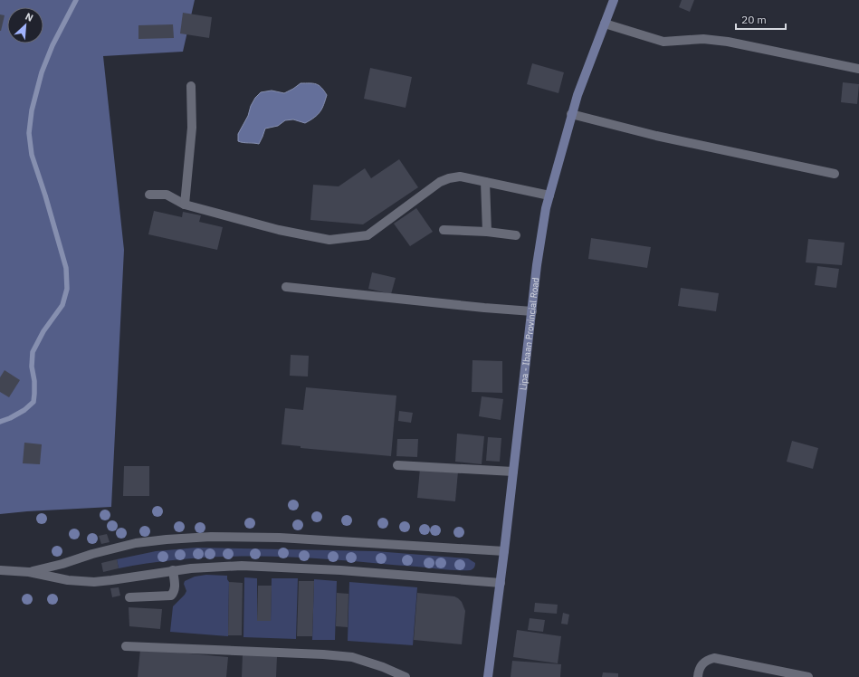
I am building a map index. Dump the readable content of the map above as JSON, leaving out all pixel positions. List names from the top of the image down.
{
  "streets": {
    "main road": ["Lipa - Ibaan Provincial Road"]
  },
  "scale_bar": "20 m",
  "north": "top right"
}
